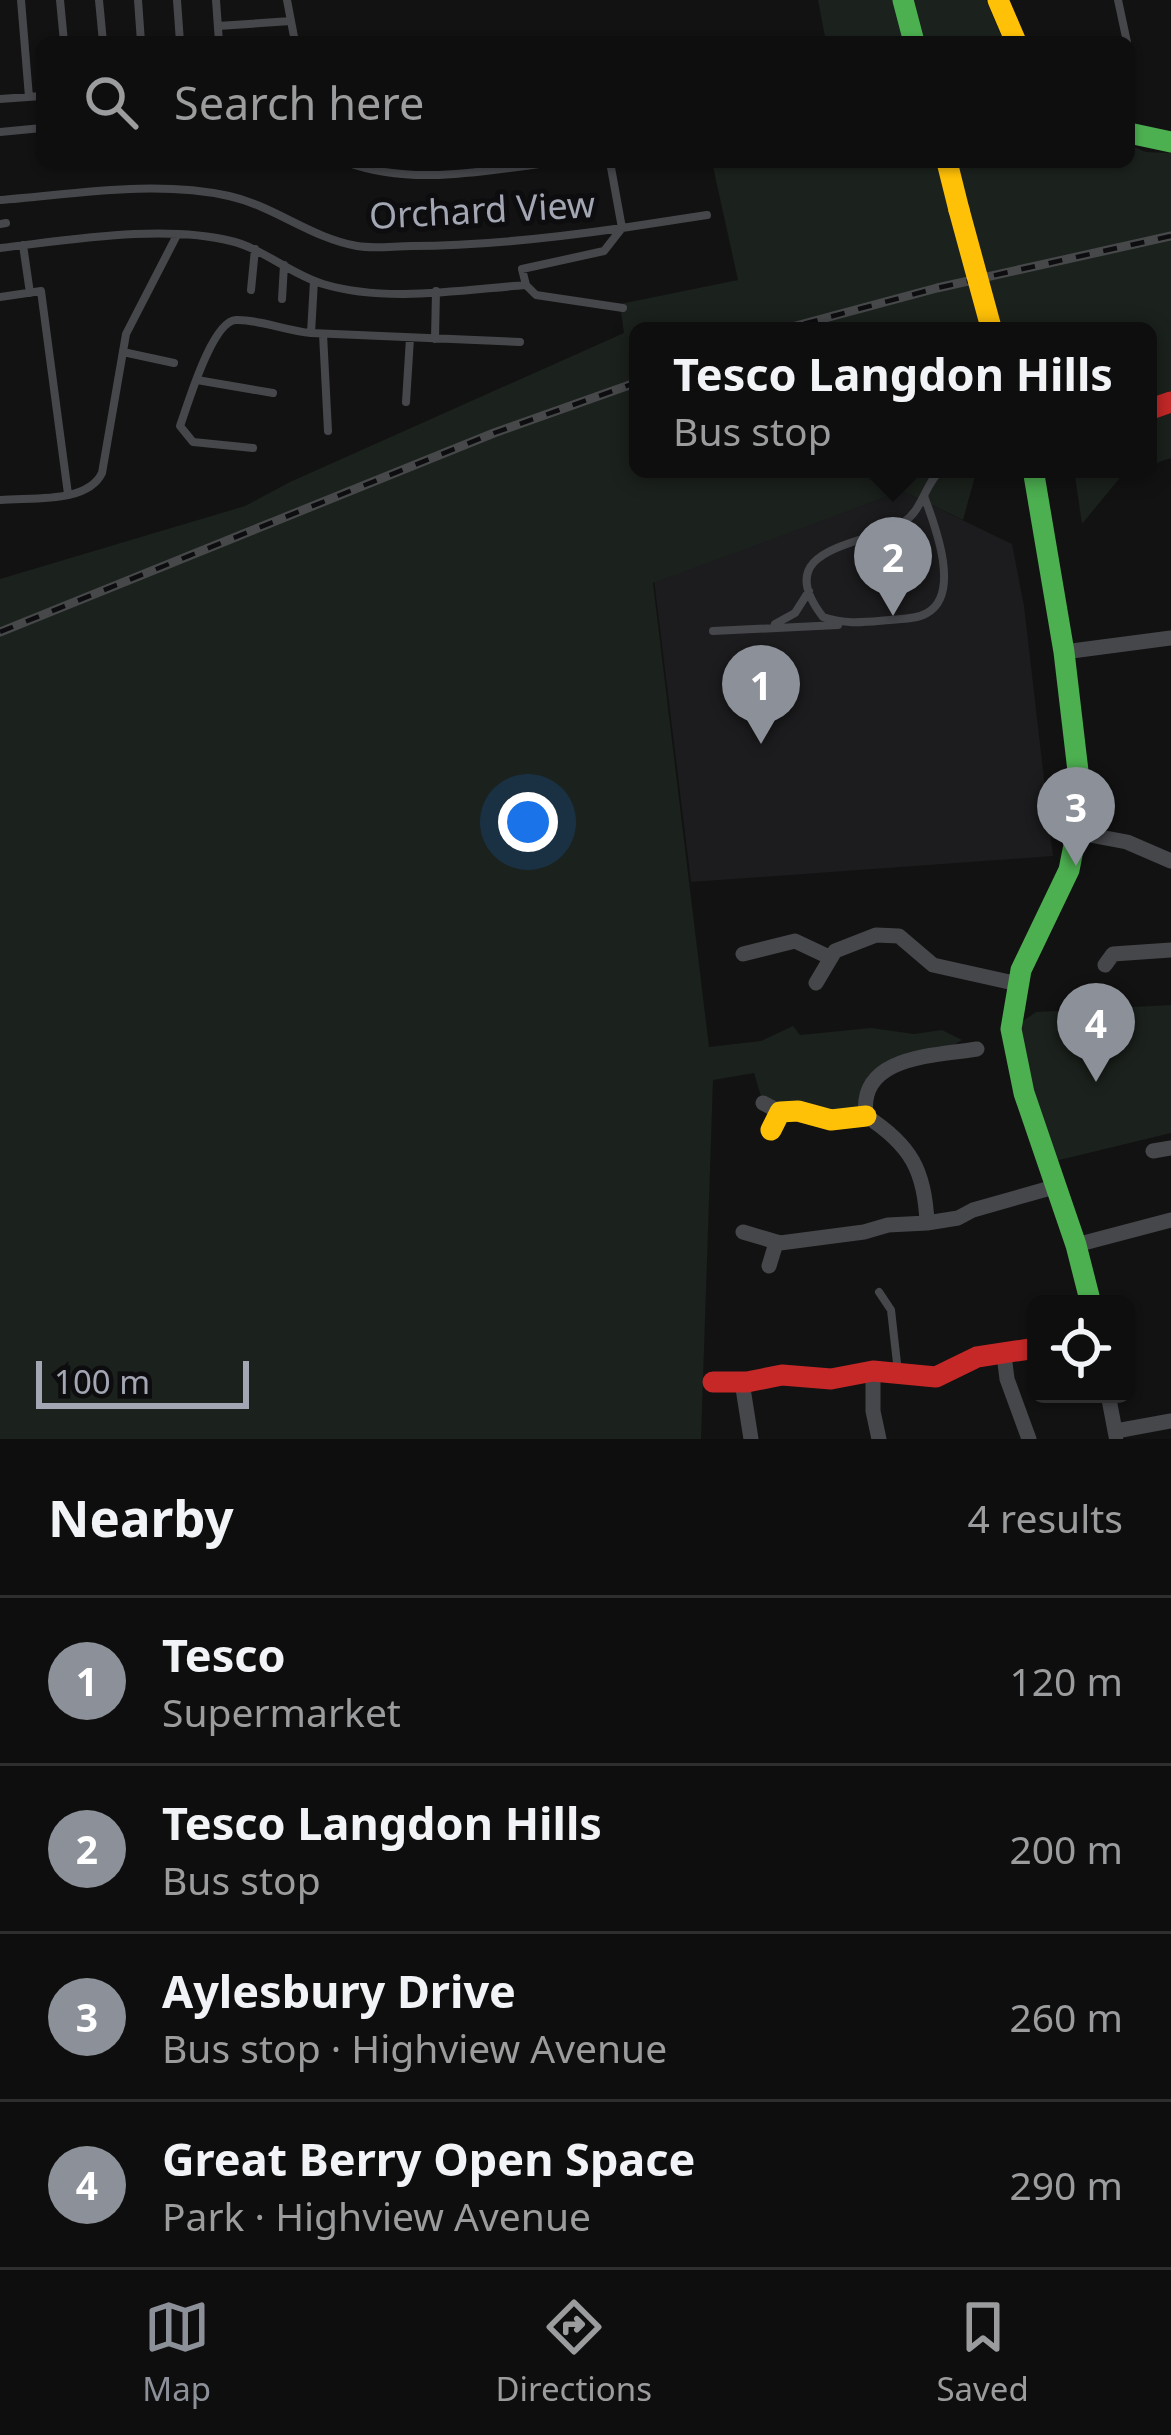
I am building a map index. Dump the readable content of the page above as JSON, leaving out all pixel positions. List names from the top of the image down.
{
  "streets": {
    "lane": ["Orchard View"]
  },
  "scale_bar": "100 m",
  "page": {
    "search": "Search here",
    "popup": ["Tesco Langdon Hills", "Bus stop"],
    "pins": [
      "2",
      "1",
      "3",
      "4"
    ],
    "scale": "100 m",
    "heading": ["Nearby", "4 results"],
    "list": [
      {
        "mark": "1",
        "name": "Tesco",
        "note": "Supermarket",
        "value": "120 m"
      },
      {
        "mark": "2",
        "name": "Tesco Langdon Hills",
        "note": "Bus stop",
        "value": "200 m"
      },
      {
        "mark": "3",
        "name": "Aylesbury Drive",
        "note": "Bus stop · Highview Avenue",
        "value": "260 m"
      },
      {
        "mark": "4",
        "name": "Great Berry Open Space",
        "note": "Park · Highview Avenue",
        "value": "290 m"
      }
    ],
    "nav": ["Map", "Directions", "Saved"]
  }
}
